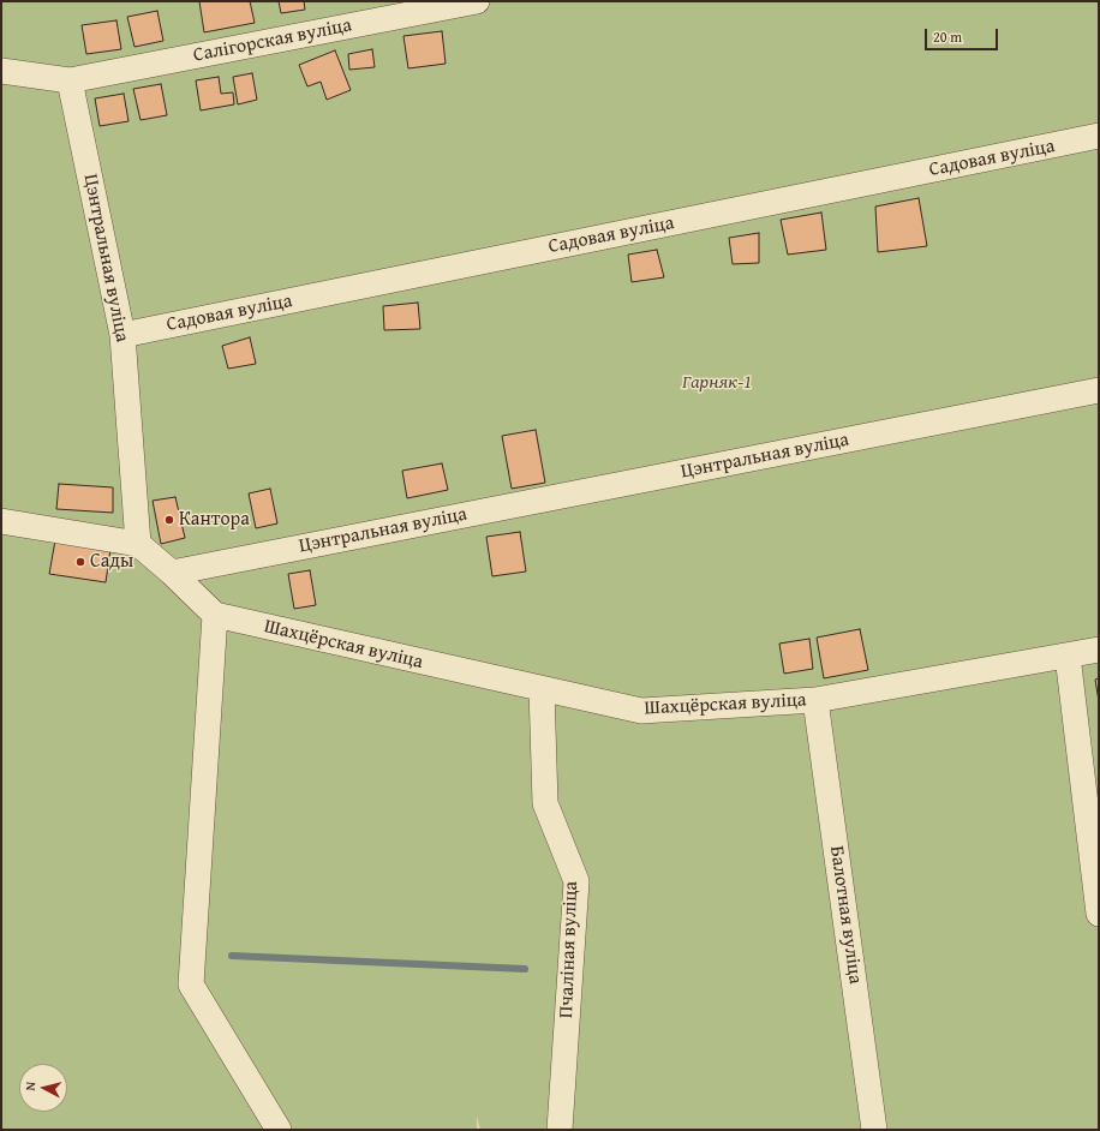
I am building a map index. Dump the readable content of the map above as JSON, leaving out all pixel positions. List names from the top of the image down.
{
  "streets": {
    "street": [
      "Салігорская вуліца",
      "Садовая вуліца",
      "Цэнтральная вуліца",
      "Шахцёрская вуліца",
      "Балотная вуліца",
      "Пчаліная вуліца"
    ]
  },
  "crossings": [
    ["Салігорская вуліца", "Цэнтральная вуліца"],
    ["Садовая вуліца", "Цэнтральная вуліца"],
    ["Шахцёрская вуліца", "Балотная вуліца"],
    ["Шахцёрская вуліца", "Пчаліная вуліца"]
  ],
  "parks": ["Гарняк-1"],
  "places": ["Кантора", "Сады"],
  "scale_bar": "20 m",
  "north": "left"
}
